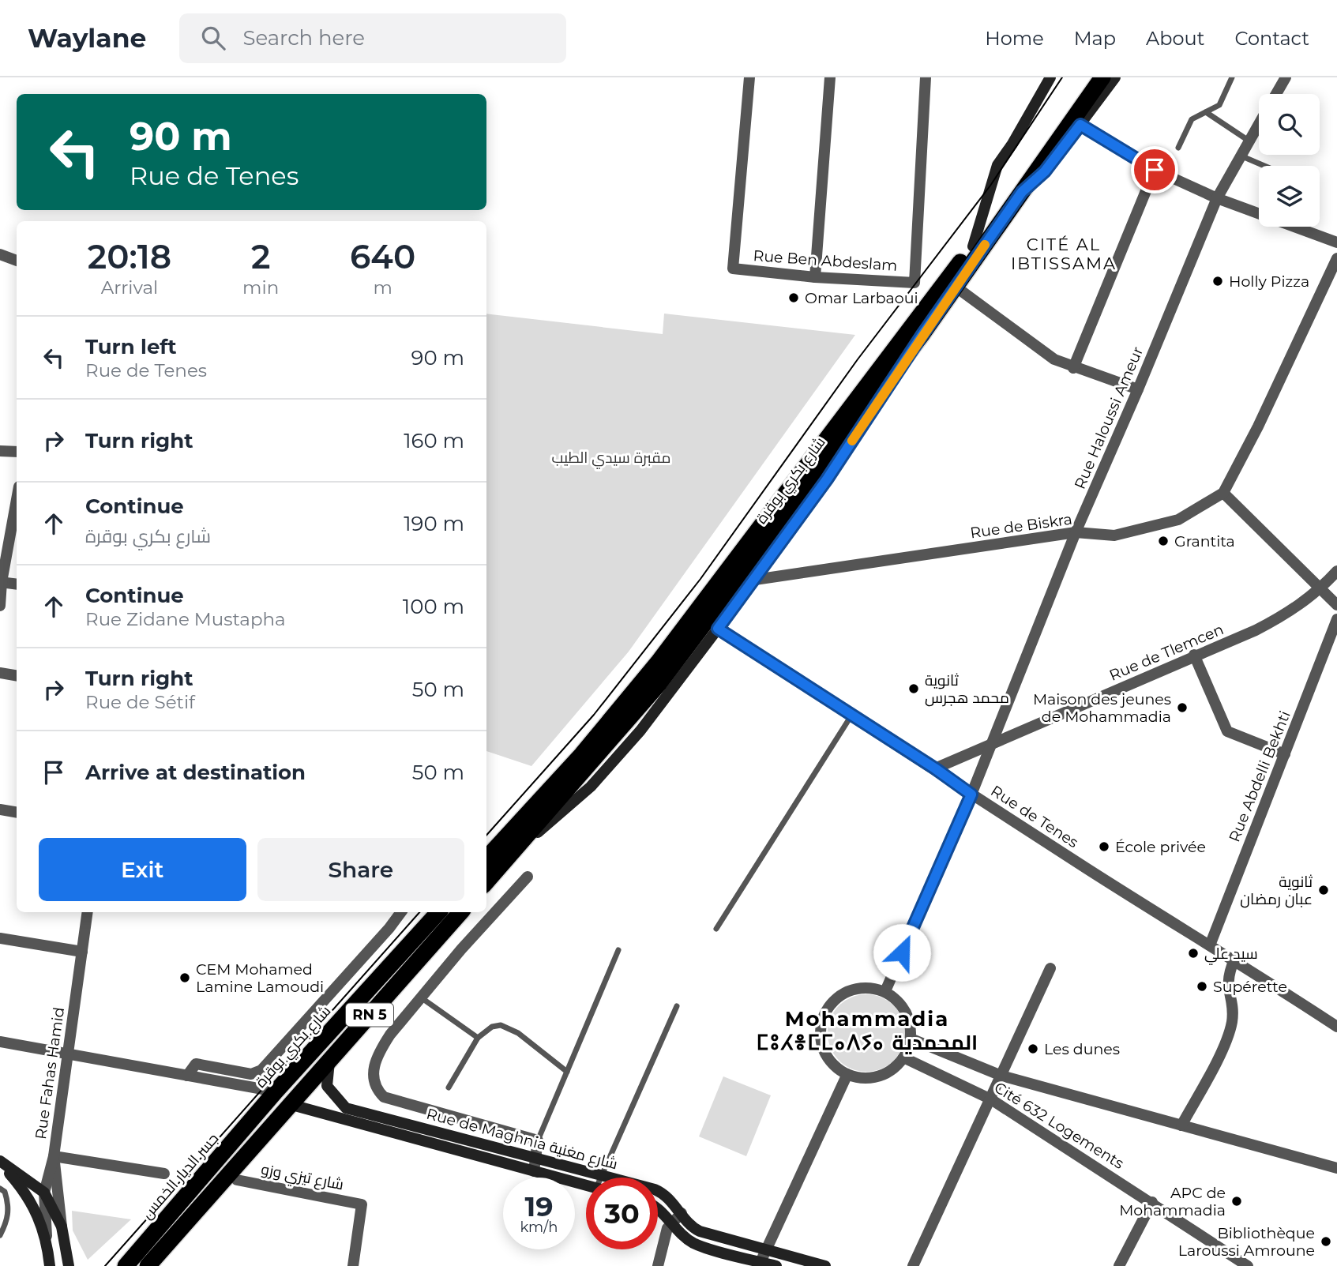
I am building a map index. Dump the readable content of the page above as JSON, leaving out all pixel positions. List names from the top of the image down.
{
  "streets": {
    "highway": ["شارع بكري بوقرة", "RN 5", "جسر الديار الخمس"],
    "street": [
      "Rue Ben Abdeslam",
      "Rue Haloussi Ameur",
      "Rue de Biskra",
      "Rue de Tlemcen",
      "Rue Abdelli Bekhti",
      "Rue de Tenes",
      "Rue Fahas Hamid",
      "Cité 632 Logements",
      "Rue de Maghnia شارع مغنية",
      "شارع تيزي وزو"
    ]
  },
  "crossings": [
    ["Rue Haloussi Ameur", "Rue de Biskra"],
    ["Rue Haloussi Ameur", "Rue de Tlemcen"],
    ["Rue Haloussi Ameur", "Rue de Tenes"],
    ["Rue Haloussi Ameur", "Cité 632 Logements"],
    ["شارع بكري بوقرة", "جسر الديار الخمس"],
    ["Rue de Tlemcen", "Rue de Tenes"],
    ["Rue Abdelli Bekhti", "Rue de Tenes"],
    ["RN 5", "Rue de Maghnia شارع مغنية"],
    ["RN 5", "شارع تيزي وزو"]
  ],
  "districts": ["CITÉ AL IBTISSAMA", "Mohammadia ⵎⵓⵃⴻⵎⵎⴰⴷⵢⴰ المحمدية"],
  "parks": ["مقبرة سيدي الطيب"],
  "places": [
    "Holly Pizza",
    "Omar Larbaoui",
    "Grantita",
    "ثانوية محمد هجرس",
    "Maison des jeunes de Mohammadia",
    "École privée",
    "ثانوية عبان رمضان",
    "سيد علي",
    "CEM Mohamed Lamine Lamoudi",
    "Supérette",
    "Les dunes",
    "APC de Mohammadia",
    "Bibliothèque Laroussi Amroune"
  ],
  "page": {
    "header": "Waylane",
    "search": "Search here",
    "nav": [
      "Home",
      "Map",
      "About",
      "Contact"
    ],
    "turn": ["90 m", "Rue de Tenes"],
    "eta": [
      "20:18",
      "Arrival",
      "2",
      "min",
      "640",
      "m"
    ],
    "list": [
      {
        "name": "Turn left",
        "note": "Rue de Tenes",
        "value": "90 m"
      },
      {
        "name": "Turn right",
        "value": "160 m"
      },
      {
        "name": "Continue",
        "note": "شارع بكري بوقرة",
        "value": "190 m"
      },
      {
        "name": "Continue",
        "note": "Rue Zidane Mustapha",
        "value": "100 m"
      },
      {
        "name": "Turn right",
        "note": "Rue de Sétif",
        "value": "50 m"
      },
      {
        "name": "Arrive at destination",
        "value": "50 m"
      }
    ],
    "buttons": ["Exit", "Share"],
    "speed": "19 km/h",
    "limit": "30"
  }
}
